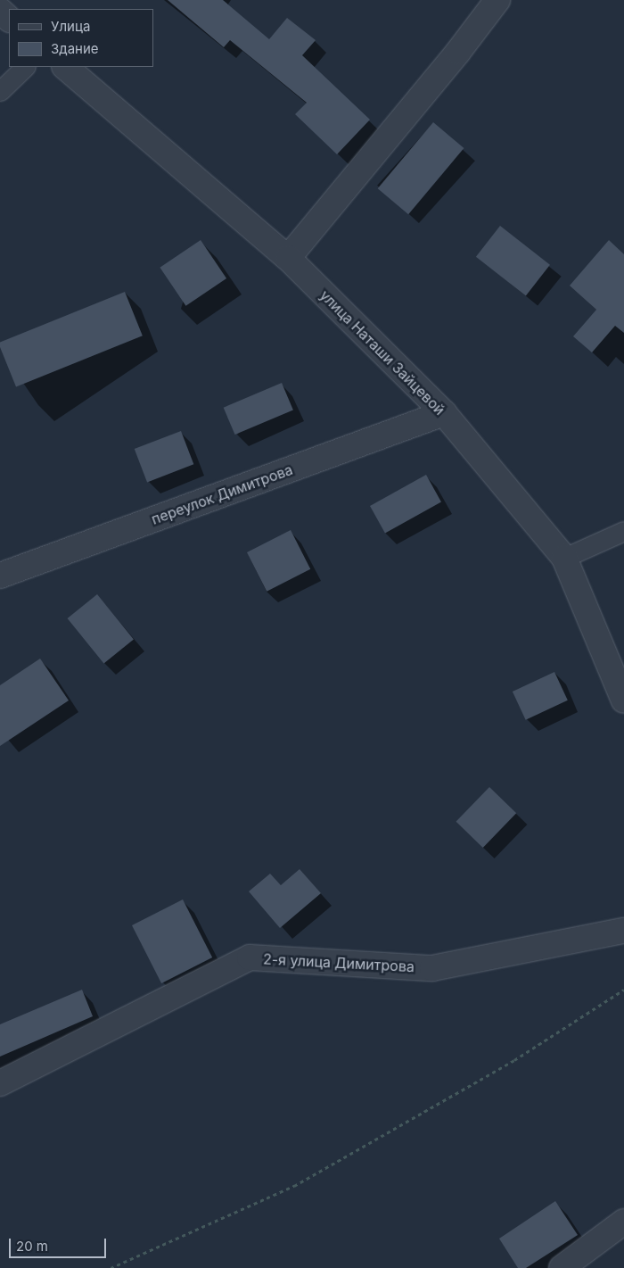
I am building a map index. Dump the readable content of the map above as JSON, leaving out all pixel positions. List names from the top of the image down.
{
  "streets": {
    "street": ["улица Наташи Зайцевой", "переулок Димитрова", "2-я улица Димитрова"]
  },
  "crossings": [
    ["улица Наташи Зайцевой", "переулок Димитрова"]
  ],
  "legend": ["Улица", "Здание"],
  "scale_bar": "20 m"
}
